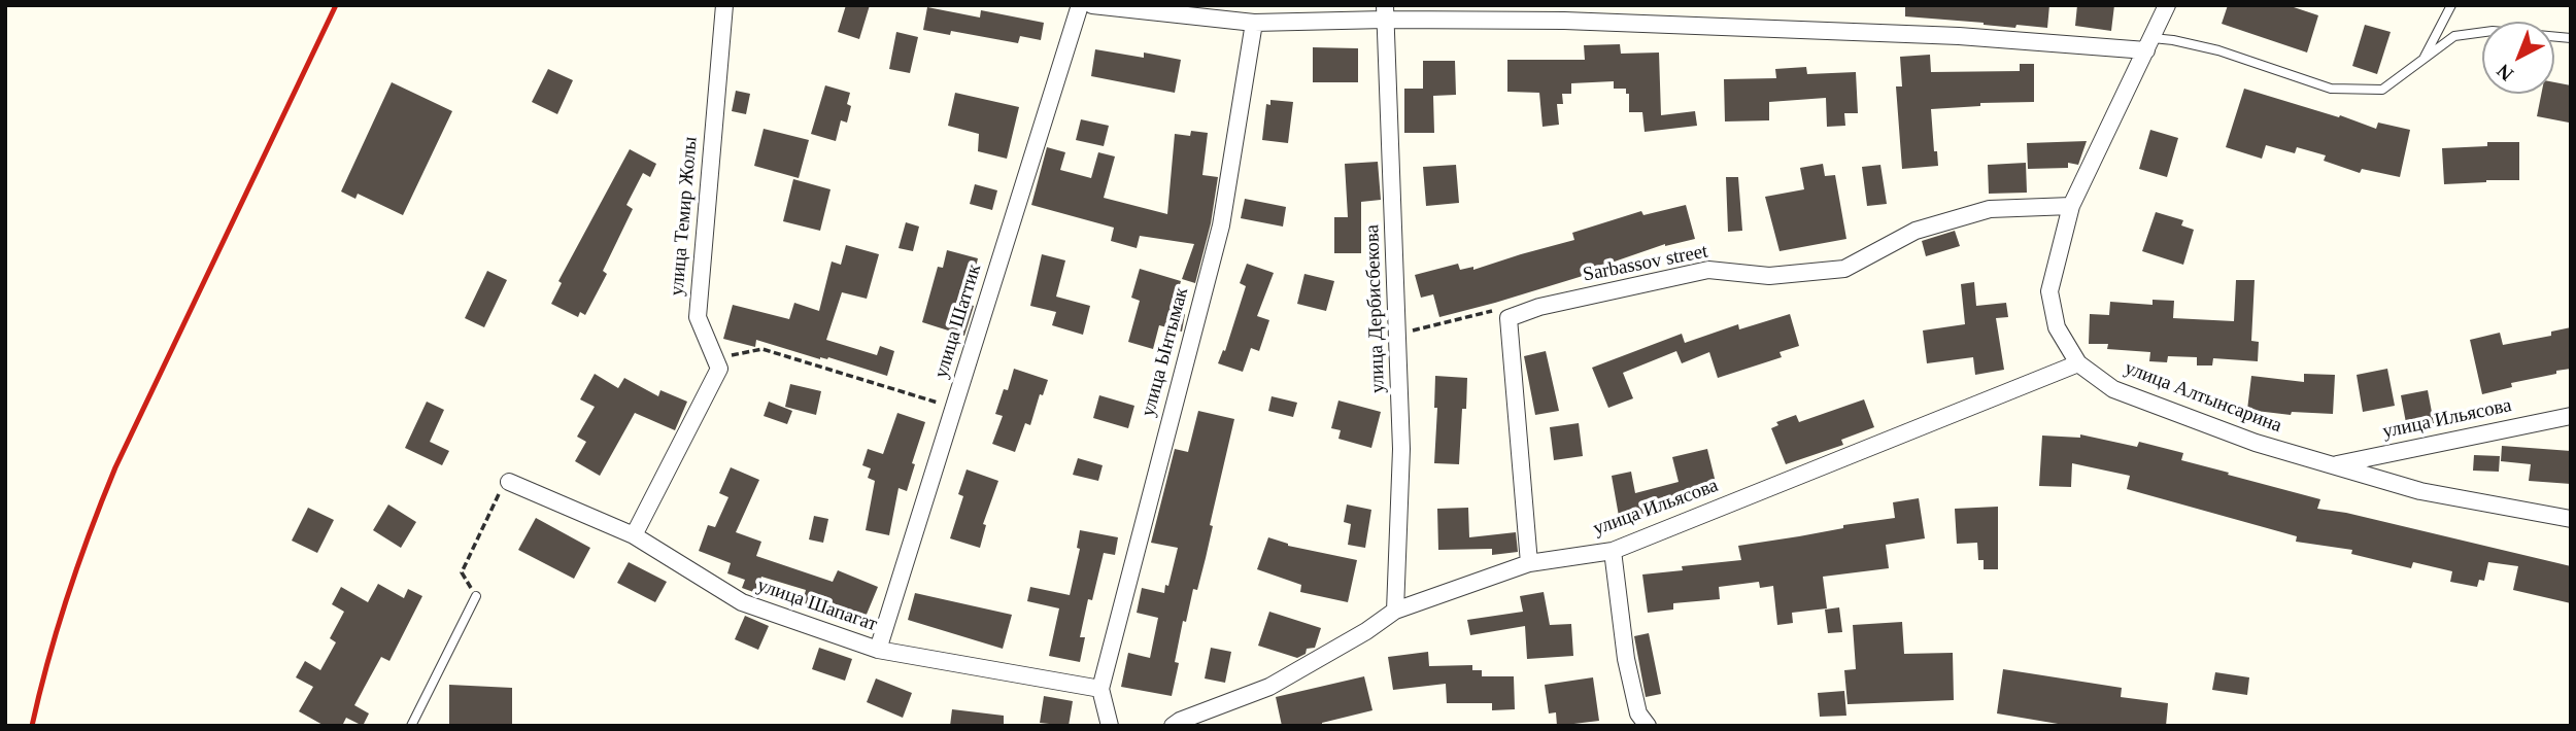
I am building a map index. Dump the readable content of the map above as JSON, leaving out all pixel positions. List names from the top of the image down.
{
  "streets": {
    "street": [
      "улица Темир Жолы",
      "Sarbassov street",
      "улица Дербисбекова",
      "улица Шаттик",
      "улица Ынтымак",
      "улица Алтынсарина",
      "улица Ильясова",
      "улица Шапагат"
    ]
  },
  "crossings": [
    ["Sarbassov street", "улица Алтынсарина"],
    ["улица Дербисбекова", "улица Ильясова"],
    ["улица Шаттик", "улица Шапагат"],
    ["улица Ынтымак", "улица Шапагат"],
    ["улица Алтынсарина", "улица Ильясова"]
  ],
  "north": "bottom left"
}
